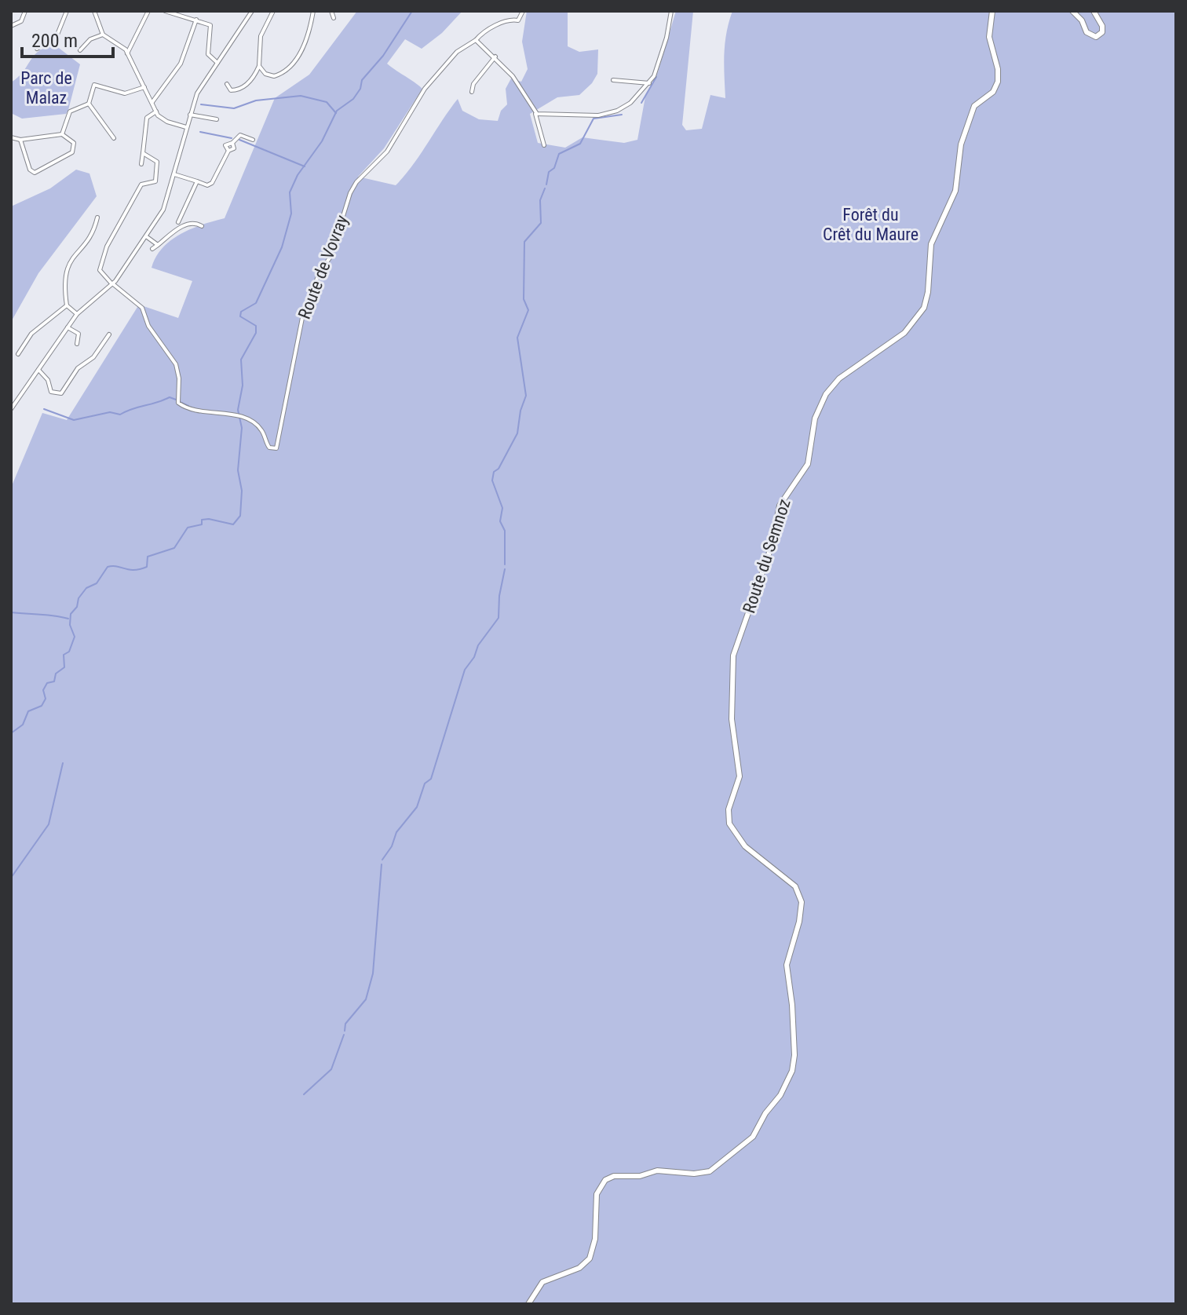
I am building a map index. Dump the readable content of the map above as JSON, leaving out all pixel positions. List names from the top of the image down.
{
  "streets": {
    "main road": ["Route du Semnoz"],
    "street": ["Route de Vovray"]
  },
  "parks": ["Parc de Malaz", "Forêt du Crêt du Maure"],
  "scale_bar": "200 m"
}
